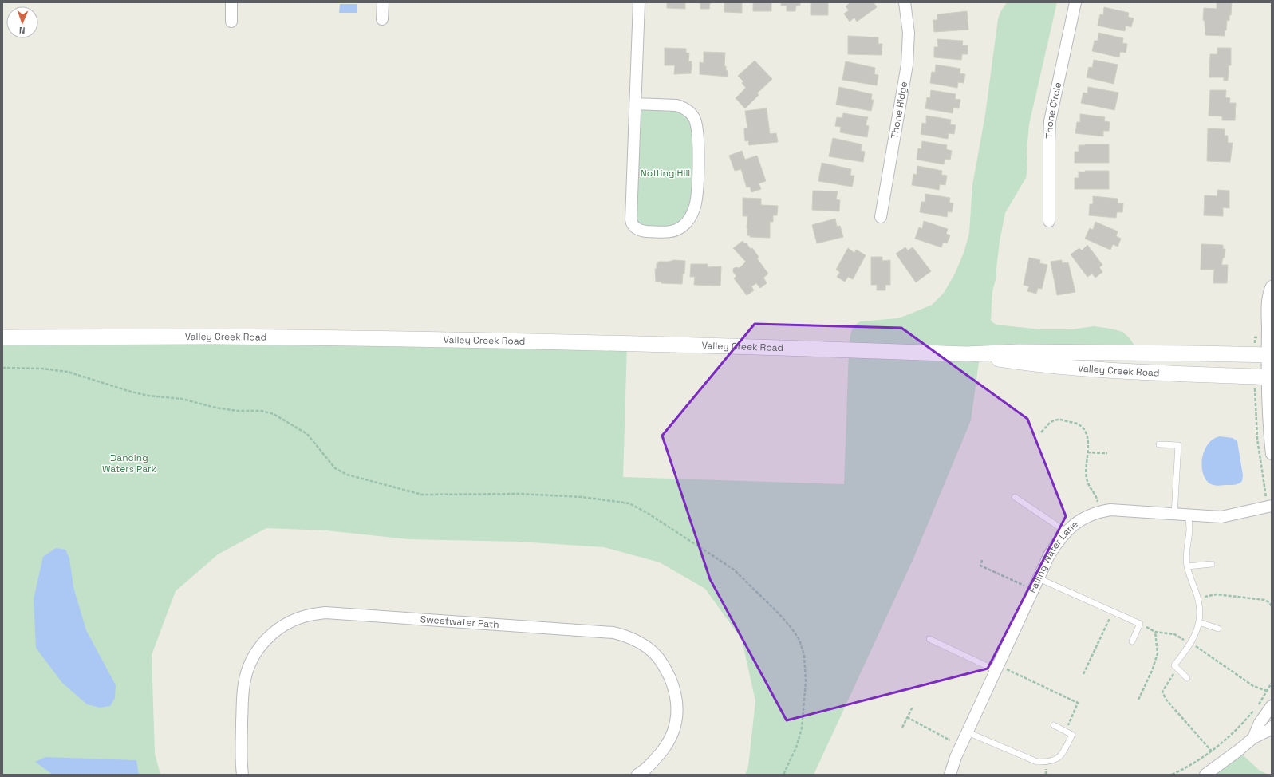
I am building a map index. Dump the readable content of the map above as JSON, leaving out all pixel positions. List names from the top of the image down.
{
  "streets": {
    "main road": ["Valley Creek Road"],
    "street": [
      "Thone Ridge",
      "Thone Circle",
      "Falling Water Lane",
      "Sweetwater Path"
    ]
  },
  "parks": ["Notting Hill", "Dancing Waters Park"],
  "north": "bottom"
}
